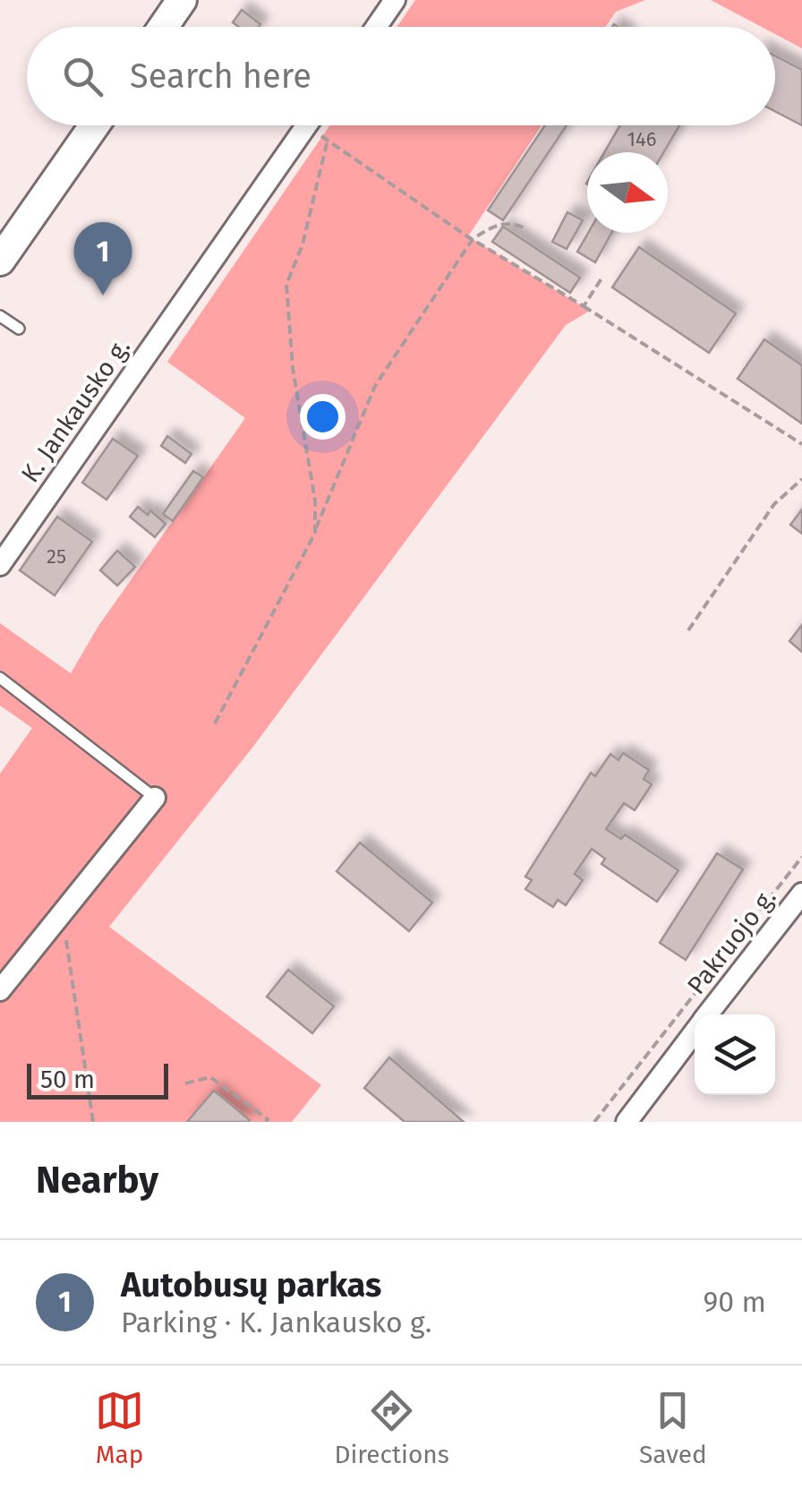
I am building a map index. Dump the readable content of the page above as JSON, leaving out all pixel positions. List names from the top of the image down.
{
  "streets": {
    "street": ["K. Jankausko g.", "Pakruojo g."]
  },
  "house_numbers": ["146", "25"],
  "scale_bar": "50 m",
  "north": "right",
  "page": {
    "search": "Search here",
    "pins": "1",
    "scale": "50 m",
    "heading": "Nearby",
    "list": [
      {
        "mark": "1",
        "name": "Autobusų parkas",
        "note": "Parking · K. Jankausko g.",
        "value": "90 m"
      }
    ],
    "nav": ["Map", "Directions", "Saved"]
  }
}
